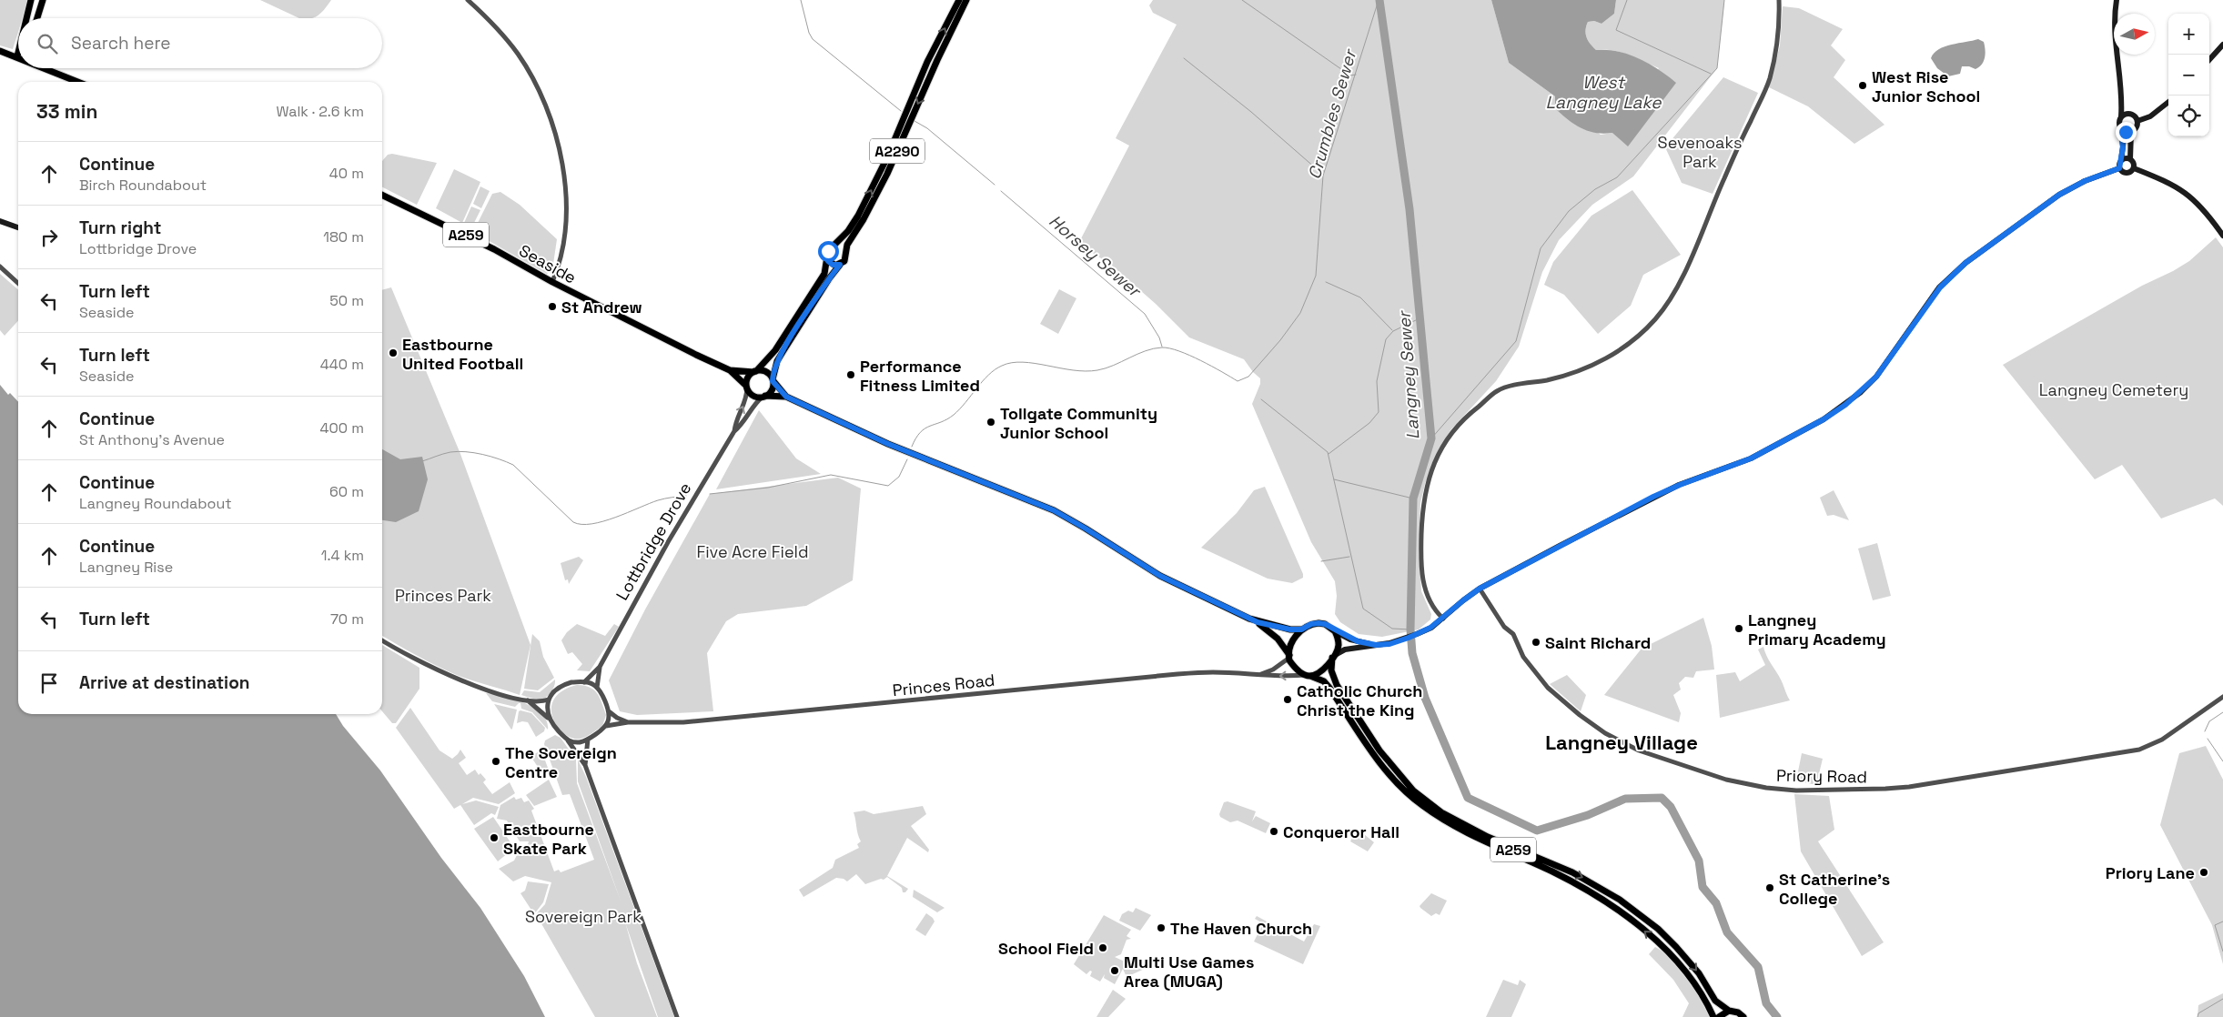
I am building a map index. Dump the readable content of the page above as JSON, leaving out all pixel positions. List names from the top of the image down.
{
  "streets": {
    "main road": ["A2290", "A259", "Seaside"],
    "street": ["Lottbridge Drove", "Princes Road", "Priory Road"]
  },
  "crossings": [
    ["A259", "Princes Road"],
    ["Seaside", "Lottbridge Drove"],
    ["Lottbridge Drove", "Princes Road"]
  ],
  "districts": ["Langney Village"],
  "water": [
    "West Langney Lake",
    "Crumbles Sewer",
    "Horsey Sewer",
    "Langney Sewer"
  ],
  "parks": [
    "Sevenoaks Park",
    "Langney Cemetery",
    "Five Acre Field",
    "Princes Park",
    "Sovereign Park"
  ],
  "places": [
    "West Rise Junior School",
    "St Andrew",
    "Eastbourne United Football",
    "Performance Fitness Limited",
    "Tollgate Community Junior School",
    "Langney Primary Academy",
    "Saint Richard",
    "Catholic Church Christ the King",
    "The Sovereign Centre",
    "Conqueror Hall",
    "Eastbourne Skate Park",
    "Priory Lane",
    "St Catherine's College",
    "The Haven Church",
    "School Field",
    "Multi Use Games Area (MUGA)"
  ],
  "north": "right",
  "page": {
    "map_buttons": ["+", "−"],
    "search": "Search here",
    "heading": ["33 min", "Walk · 2.6 km"],
    "list": [
      ["Continue", "Birch Roundabout", "40 m"],
      ["Turn right", "Lottbridge Drove", "180 m"],
      ["Turn left", "Seaside", "50 m"],
      ["Turn left", "Seaside", "440 m"],
      ["Continue", "St Anthony's Avenue", "400 m"],
      ["Continue", "Langney Roundabout", "60 m"],
      ["Continue", "Langney Rise", "1.4 km"],
      ["Turn left", "70 m"],
      "Arrive at destination"
    ]
  }
}
